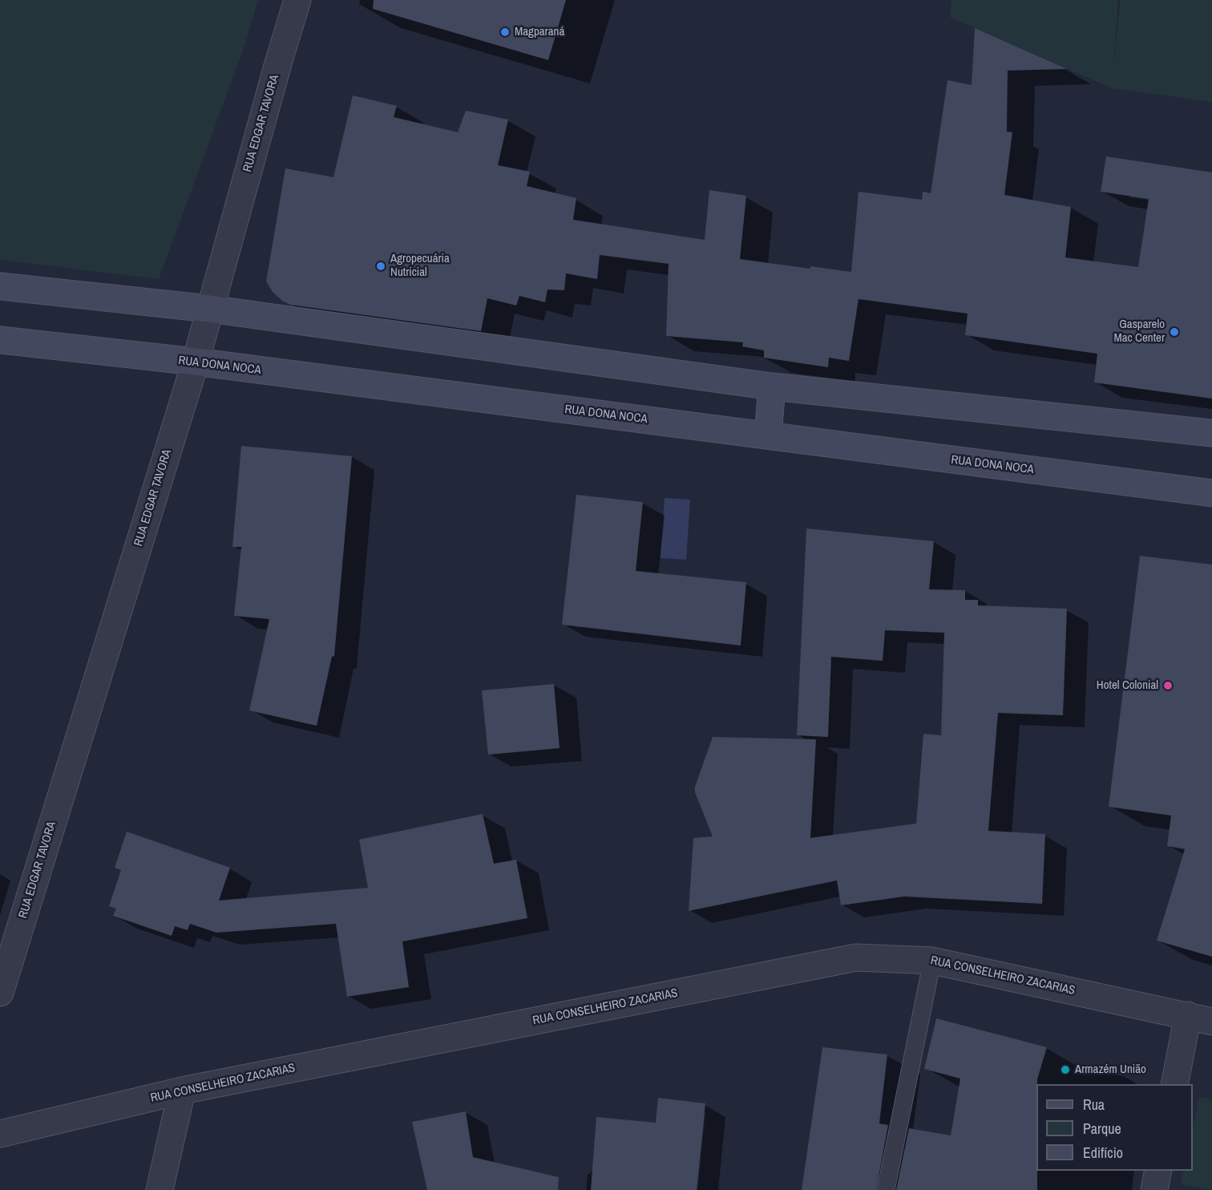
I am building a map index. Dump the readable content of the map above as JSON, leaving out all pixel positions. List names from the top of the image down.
{
  "streets": {
    "street": ["RUA EDGAR TAVORA", "RUA DONA NOCA", "RUA CONSELHEIRO ZACARIAS"]
  },
  "crossings": [
    ["RUA EDGAR TAVORA", "RUA DONA NOCA"]
  ],
  "places": [
    "Magparaná",
    "Agropecuária Nutricial",
    "Gasparelo Mac Center",
    "Hotel Colonial",
    "Armazém União"
  ],
  "legend": ["Rua", "Parque", "Edifício"]
}
